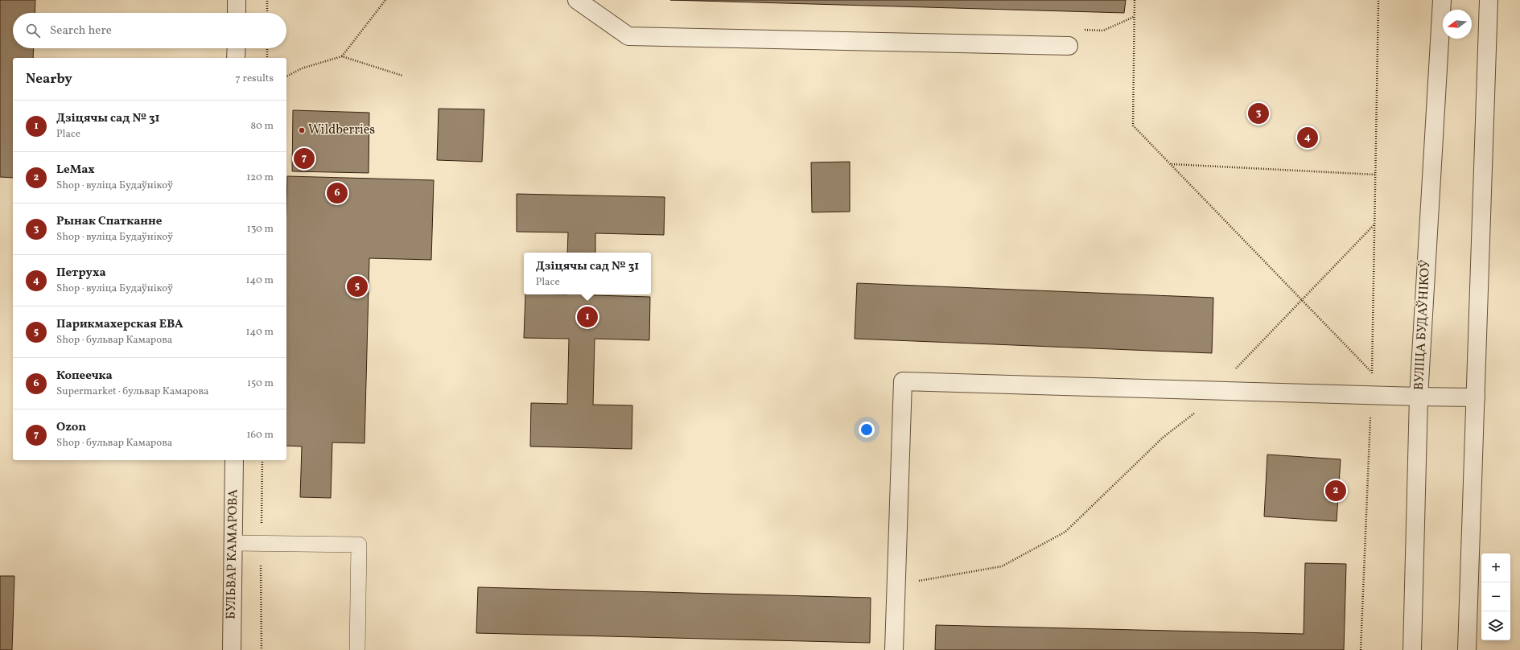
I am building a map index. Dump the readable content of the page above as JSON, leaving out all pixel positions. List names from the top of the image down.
{
  "streets": {
    "street": ["ВУЛІЦА БУДАЎНІКОЎ", "БУЛЬВАР КАМАРОВА"]
  },
  "places": ["Wildberries"],
  "north": "left",
  "page": {
    "search": "Search here",
    "heading": ["Nearby", "7 results"],
    "list": [
      {
        "mark": "1",
        "name": "Дзіцячы сад № 31",
        "note": "Place",
        "value": "80 m"
      },
      {
        "mark": "2",
        "name": "LeMax",
        "note": "Shop · вуліца Будаўнікоў",
        "value": "120 m"
      },
      {
        "mark": "3",
        "name": "Рынак Спатканне",
        "note": "Shop · вуліца Будаўнікоў",
        "value": "130 m"
      },
      {
        "mark": "4",
        "name": "Петруха",
        "note": "Shop · вуліца Будаўнікоў",
        "value": "140 m"
      },
      {
        "mark": "5",
        "name": "Парикмахерская ЕВА",
        "note": "Shop · бульвар Камарова",
        "value": "140 m"
      },
      {
        "mark": "6",
        "name": "Копеечка",
        "note": "Supermarket · бульвар Камарова",
        "value": "150 m"
      },
      {
        "mark": "7",
        "name": "Ozon",
        "note": "Shop · бульвар Камарова",
        "value": "160 m"
      }
    ],
    "pins": [
      "3",
      "4",
      "7",
      "6",
      "5",
      "1",
      "2"
    ],
    "popup": ["Дзіцячы сад № 31", "Place"],
    "map_buttons": ["+", "−"]
  }
}
